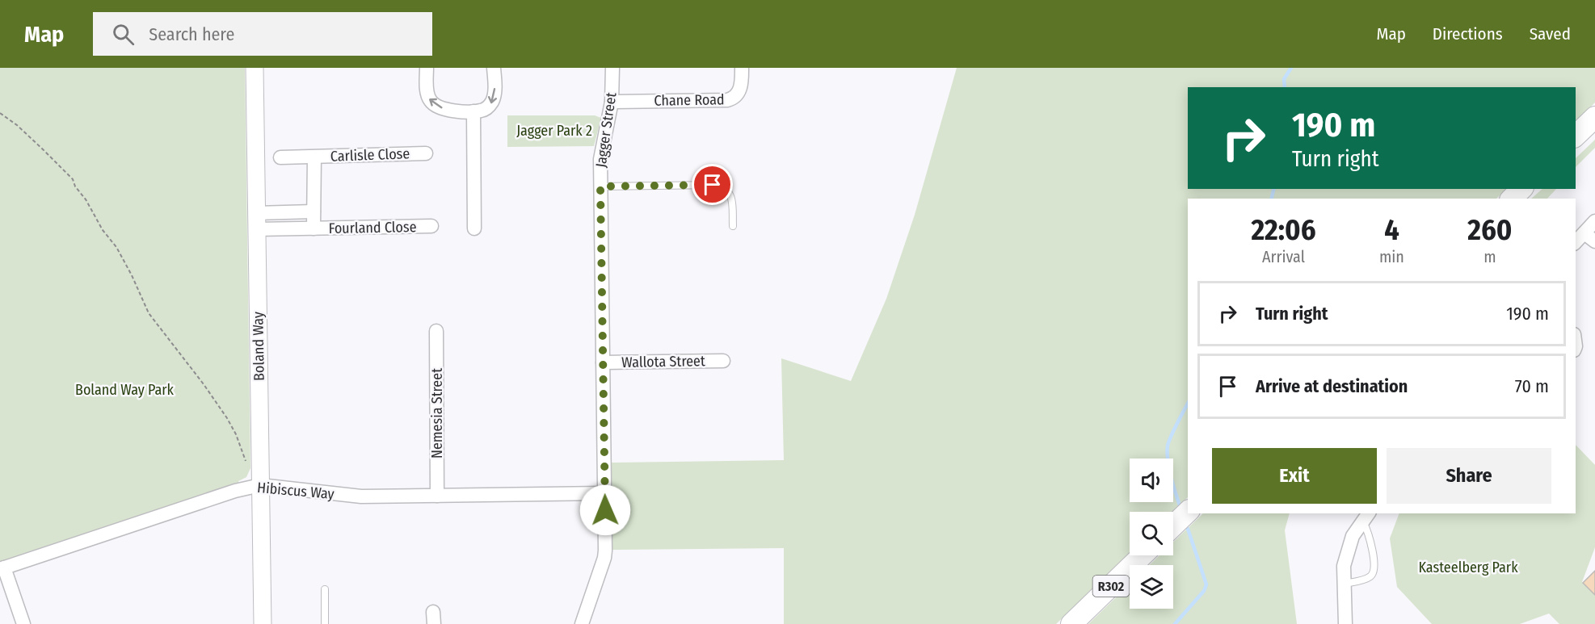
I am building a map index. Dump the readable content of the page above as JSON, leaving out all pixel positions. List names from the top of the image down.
{
  "streets": {
    "main road": ["R302"],
    "street": [
      "Chane Road",
      "Jagger Street",
      "Carlisle Close",
      "Fourland Close",
      "Boland Way",
      "Wallota Street",
      "Nemesia Street",
      "Hibiscus Way"
    ]
  },
  "crossings": [
    ["Chane Road", "Jagger Street"],
    ["Jagger Street", "Wallota Street"],
    ["Jagger Street", "Hibiscus Way"],
    ["Carlisle Close", "Fourland Close"],
    ["Fourland Close", "Boland Way"],
    ["Boland Way", "Hibiscus Way"],
    ["Nemesia Street", "Hibiscus Way"]
  ],
  "parks": ["Jagger Park 2", "Boland Way Park", "Kasteelberg Park"],
  "page": {
    "header": "Map",
    "search": "Search here",
    "nav": ["Map", "Directions", "Saved"],
    "turn": ["190 m", "Turn right"],
    "eta": [
      "22:06",
      "Arrival",
      "4",
      "min",
      "260",
      "m"
    ],
    "list": [
      {
        "name": "Turn right",
        "value": "190 m"
      },
      {
        "name": "Arrive at destination",
        "value": "70 m"
      }
    ],
    "buttons": ["Exit", "Share"]
  }
}
